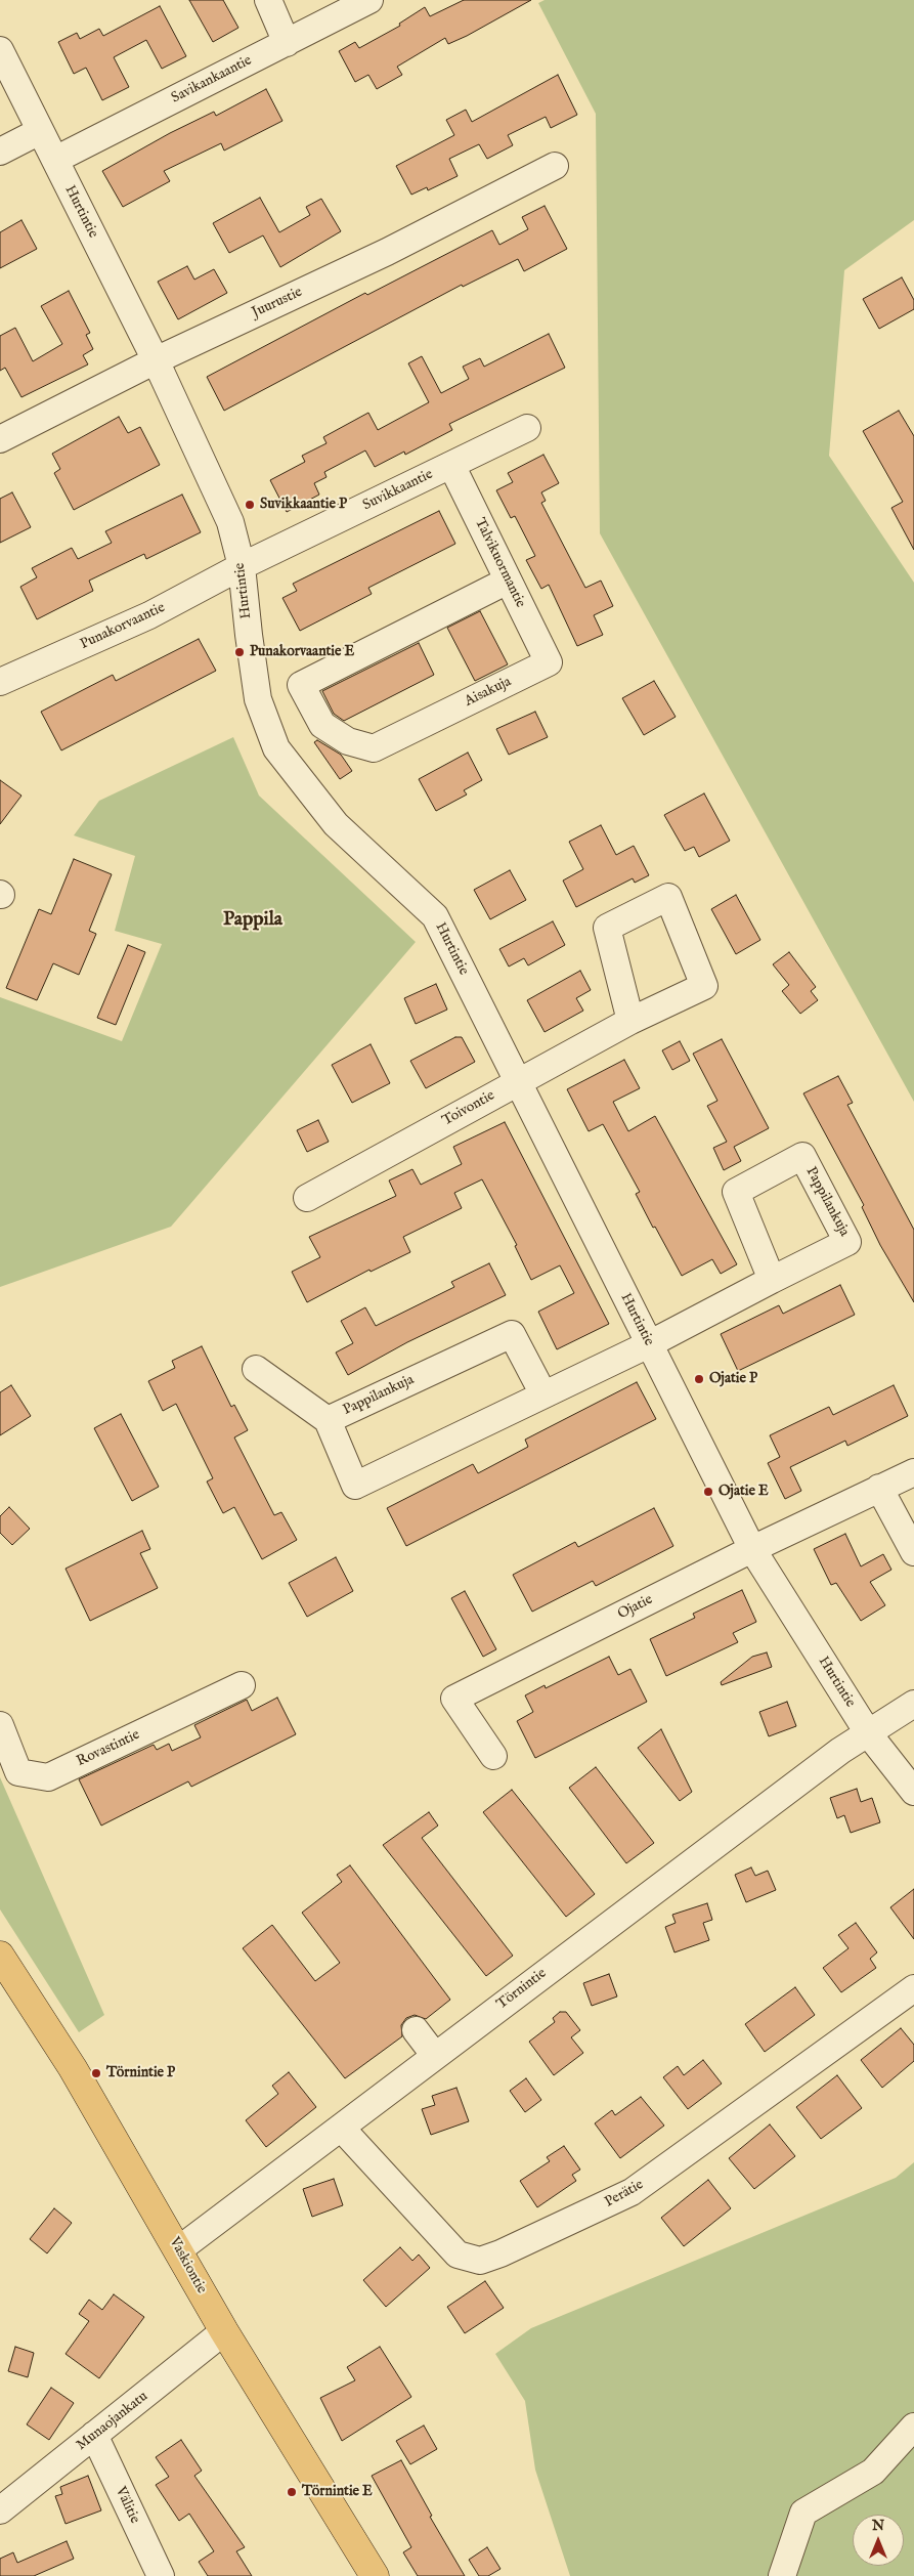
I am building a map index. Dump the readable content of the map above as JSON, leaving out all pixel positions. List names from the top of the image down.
{
  "streets": {
    "main road": ["Vaskiontie"],
    "street": [
      "Savikankaantie",
      "Hurtintie",
      "Juurustie",
      "Suvikkaantie",
      "Talvikuormantie",
      "Punakorvaantie",
      "Aisakuja",
      "Toivontie",
      "Pappilankuja",
      "Ojatie",
      "Rovastintie",
      "Törnintie",
      "Perätie",
      "Munaojankatu",
      "Välitie"
    ]
  },
  "crossings": [
    ["Savikankaantie", "Hurtintie"],
    ["Hurtintie", "Juurustie"],
    ["Hurtintie", "Suvikkaantie"],
    ["Hurtintie", "Punakorvaantie"],
    ["Hurtintie", "Toivontie"],
    ["Hurtintie", "Pappilankuja"],
    ["Hurtintie", "Ojatie"],
    ["Hurtintie", "Törnintie"],
    ["Suvikkaantie", "Talvikuormantie"],
    ["Suvikkaantie", "Punakorvaantie"],
    ["Talvikuormantie", "Aisakuja"],
    ["Törnintie", "Perätie"],
    ["Törnintie", "Vaskiontie"],
    ["Vaskiontie", "Munaojankatu"],
    ["Munaojankatu", "Välitie"]
  ],
  "districts": ["Pappila"],
  "places": [
    "Suvikkaantie P",
    "Punakorvaantie E",
    "Ojatie P",
    "Ojatie E",
    "Törnintie P",
    "Törnintie E"
  ],
  "north": "top"
}
